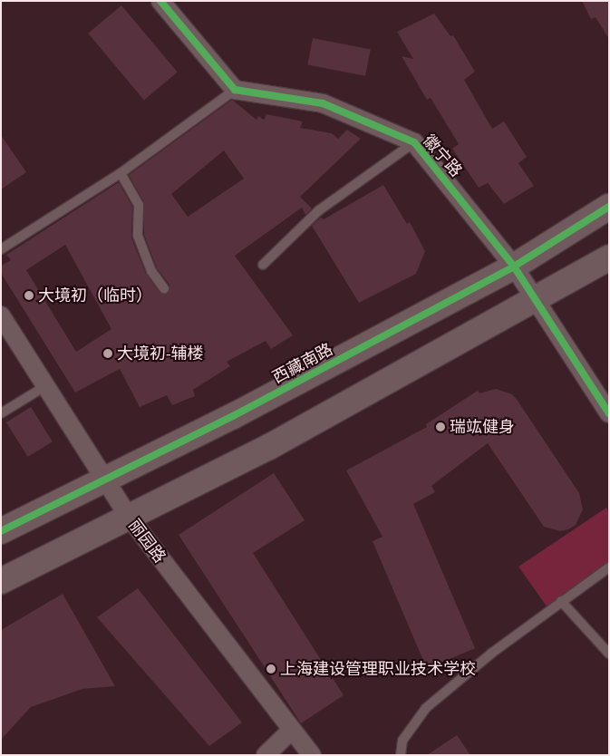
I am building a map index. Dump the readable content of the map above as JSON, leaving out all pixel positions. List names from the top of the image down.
{
  "streets": {
    "main road": ["西藏南路"],
    "street": ["徽宁路", "丽园路"]
  },
  "crossings": [
    ["徽宁路", "西藏南路"],
    ["西藏南路", "丽园路"]
  ],
  "places": [
    "大境初（临时）",
    "大境初-辅楼",
    "瑞竑健身",
    "上海建设管理职业技术学校"
  ]
}
